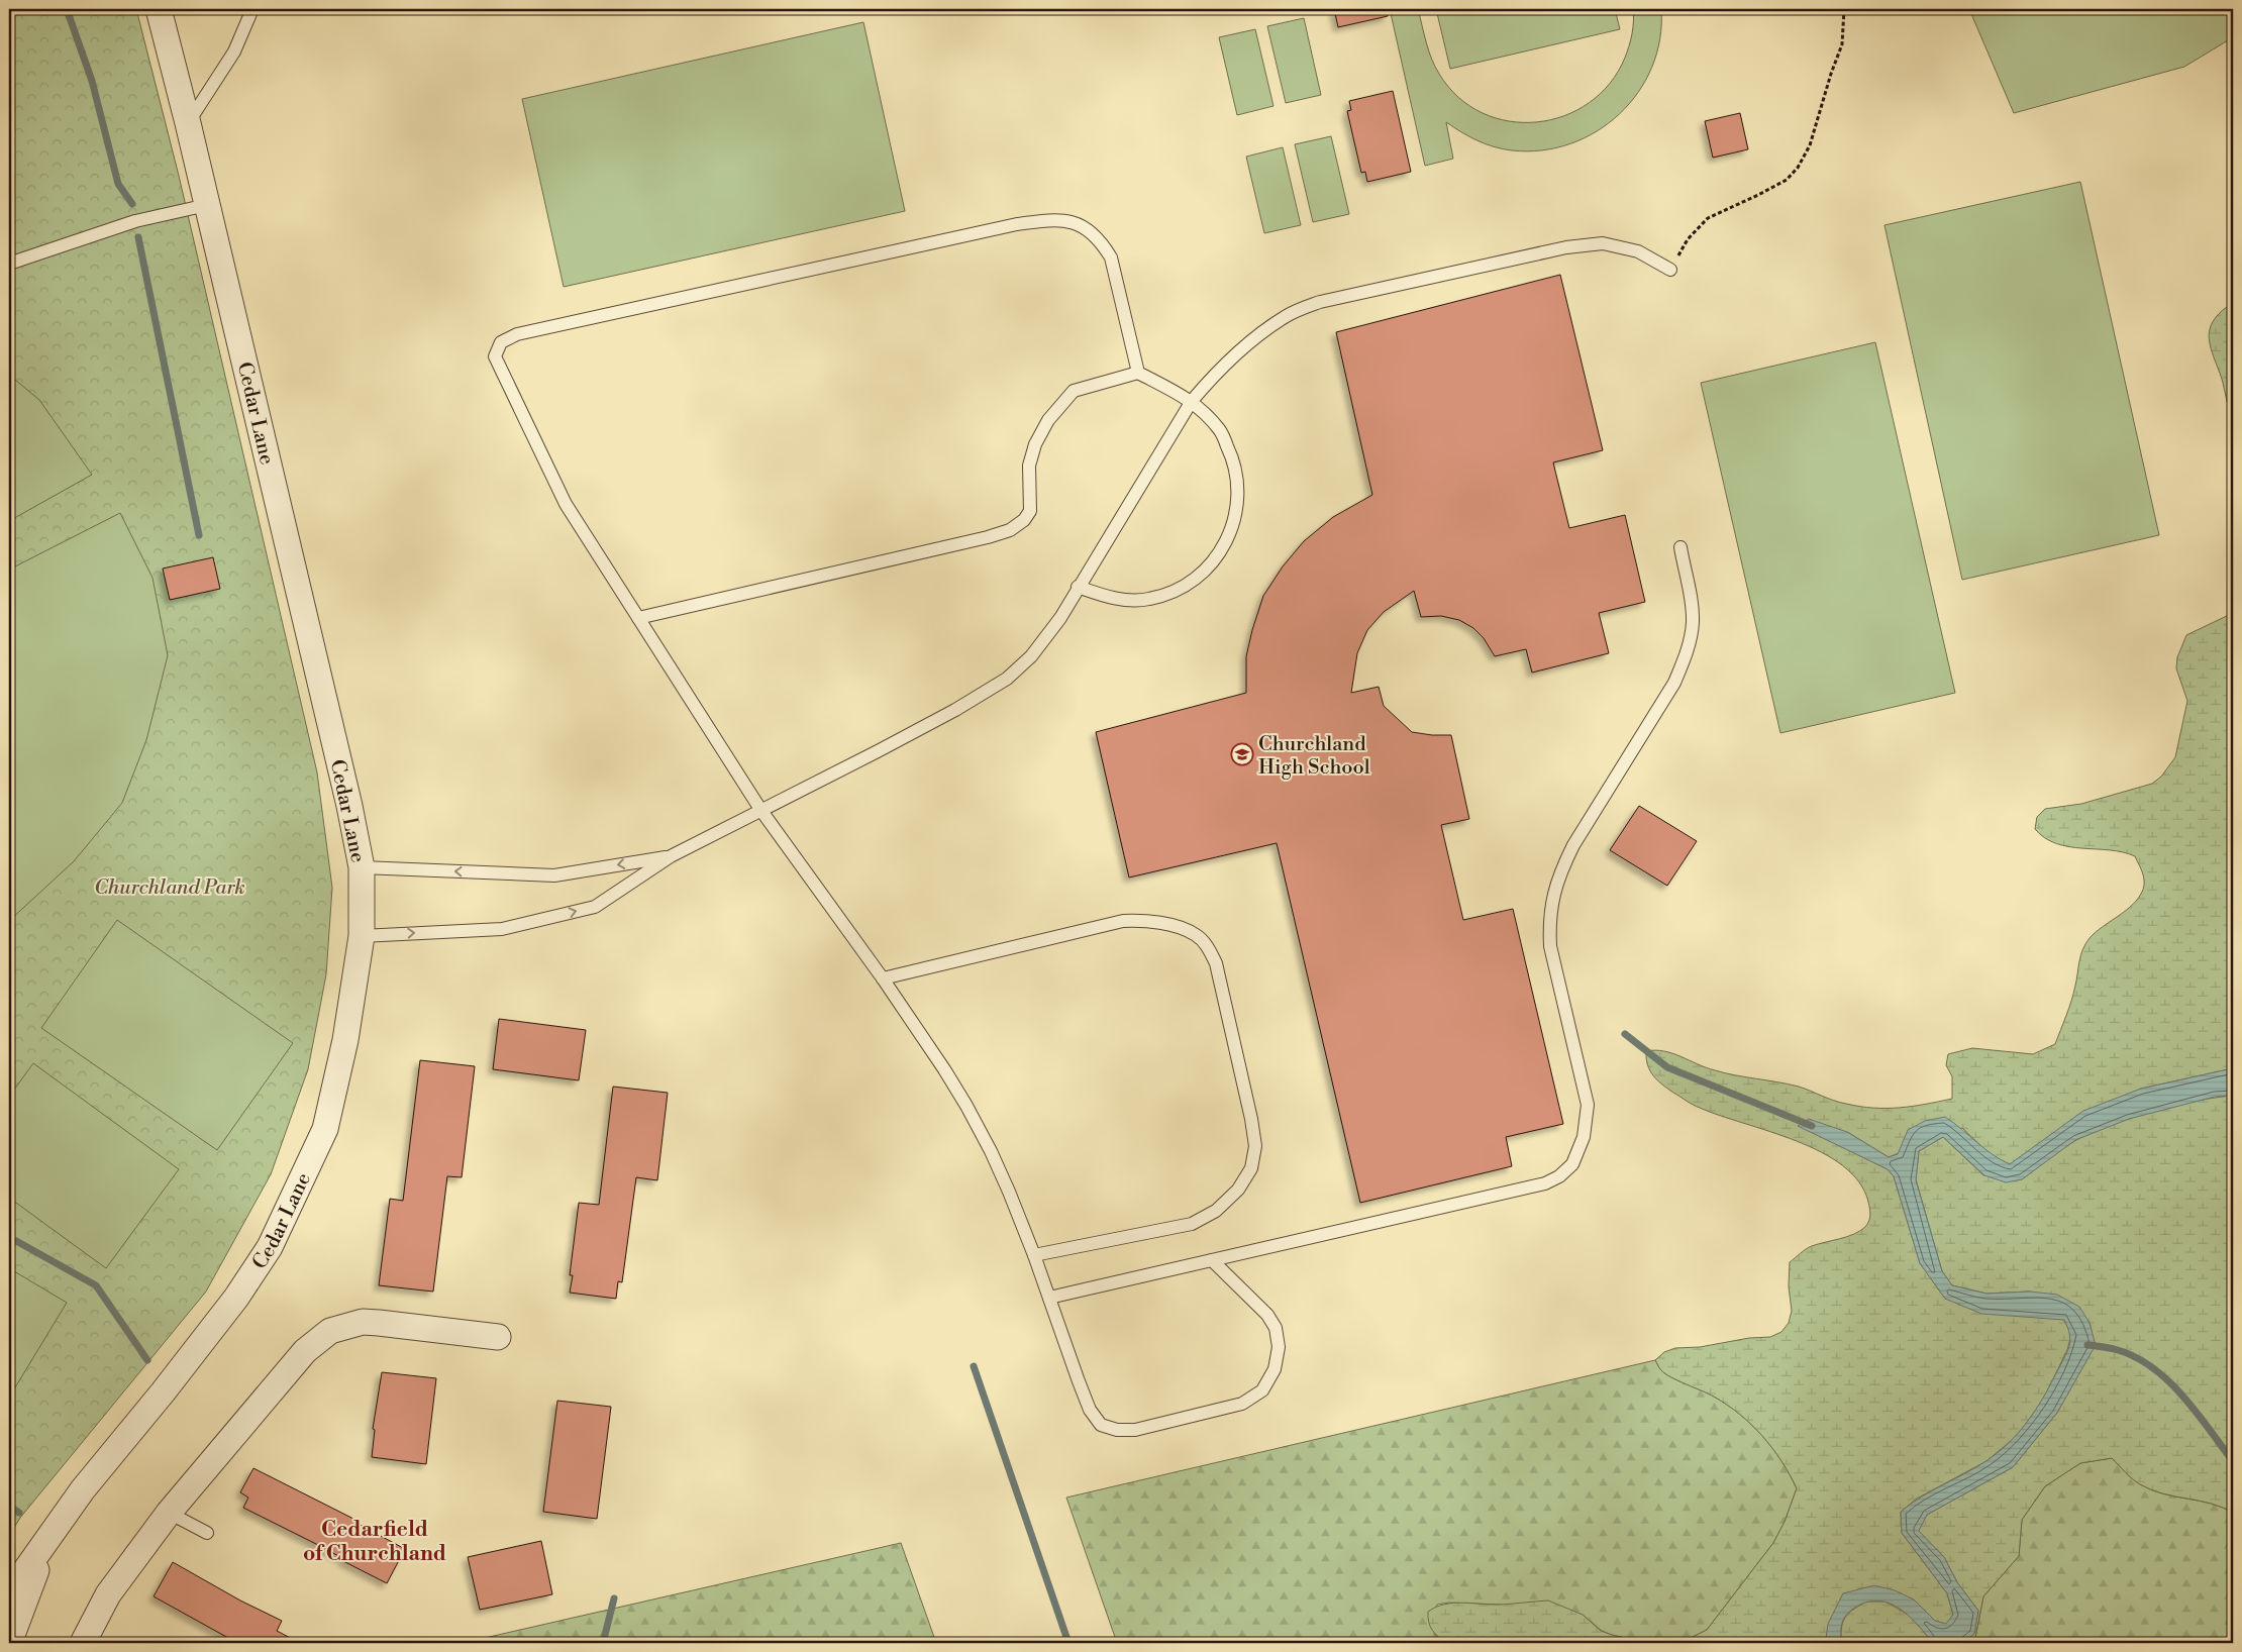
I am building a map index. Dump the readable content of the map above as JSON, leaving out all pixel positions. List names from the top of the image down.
{
  "streets": {
    "street": ["Cedar Lane"]
  },
  "districts": ["Cedarfield of Churchland"],
  "parks": ["Churchland Park"],
  "places": {
    "school or university": ["Churchland High School"]
  }
}
